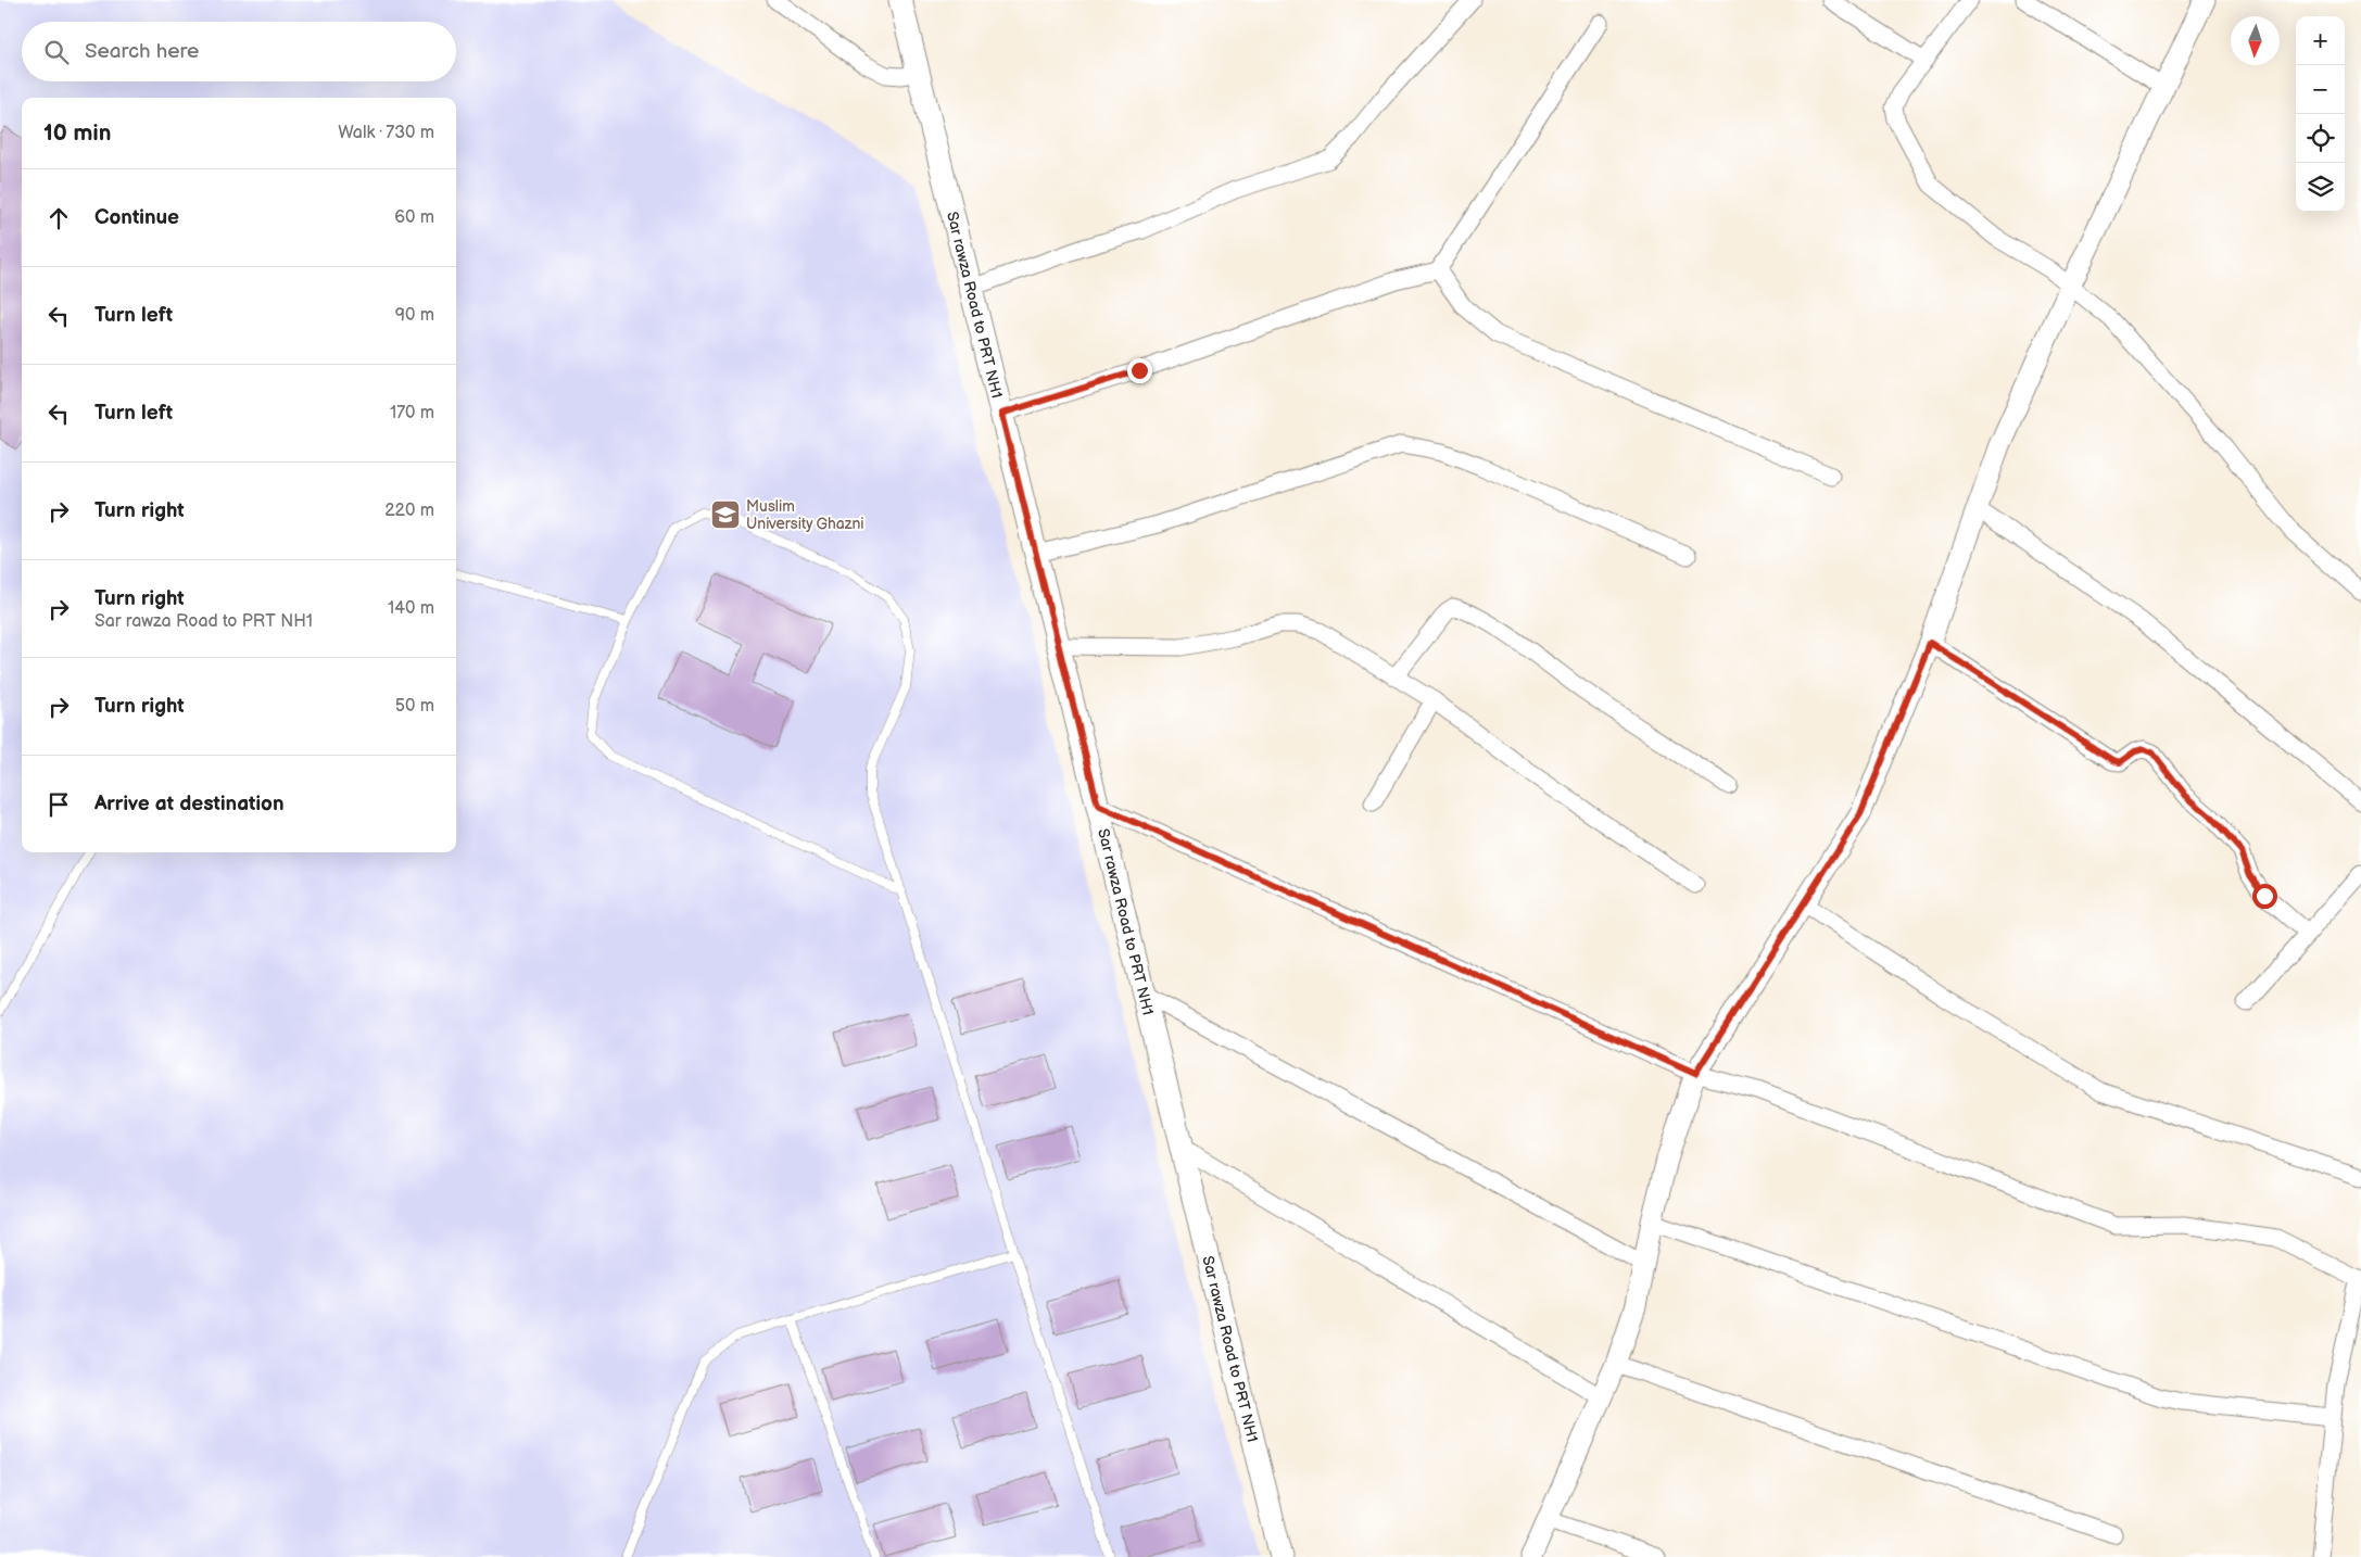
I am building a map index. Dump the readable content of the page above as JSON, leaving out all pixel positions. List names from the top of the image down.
{
  "streets": {
    "main road": ["Sar rawza Road to PRT NH1"]
  },
  "places": {
    "school or university": ["Muslim University Ghazni"]
  },
  "north": "bottom",
  "page": {
    "map_buttons": ["+", "−"],
    "search": "Search here",
    "heading": ["10 min", "Walk · 730 m"],
    "list": [
      ["Continue", "60 m"],
      ["Turn left", "90 m"],
      ["Turn left", "170 m"],
      ["Turn right", "220 m"],
      ["Turn right", "Sar rawza Road to PRT NH1", "140 m"],
      ["Turn right", "50 m"],
      "Arrive at destination"
    ]
  }
}
